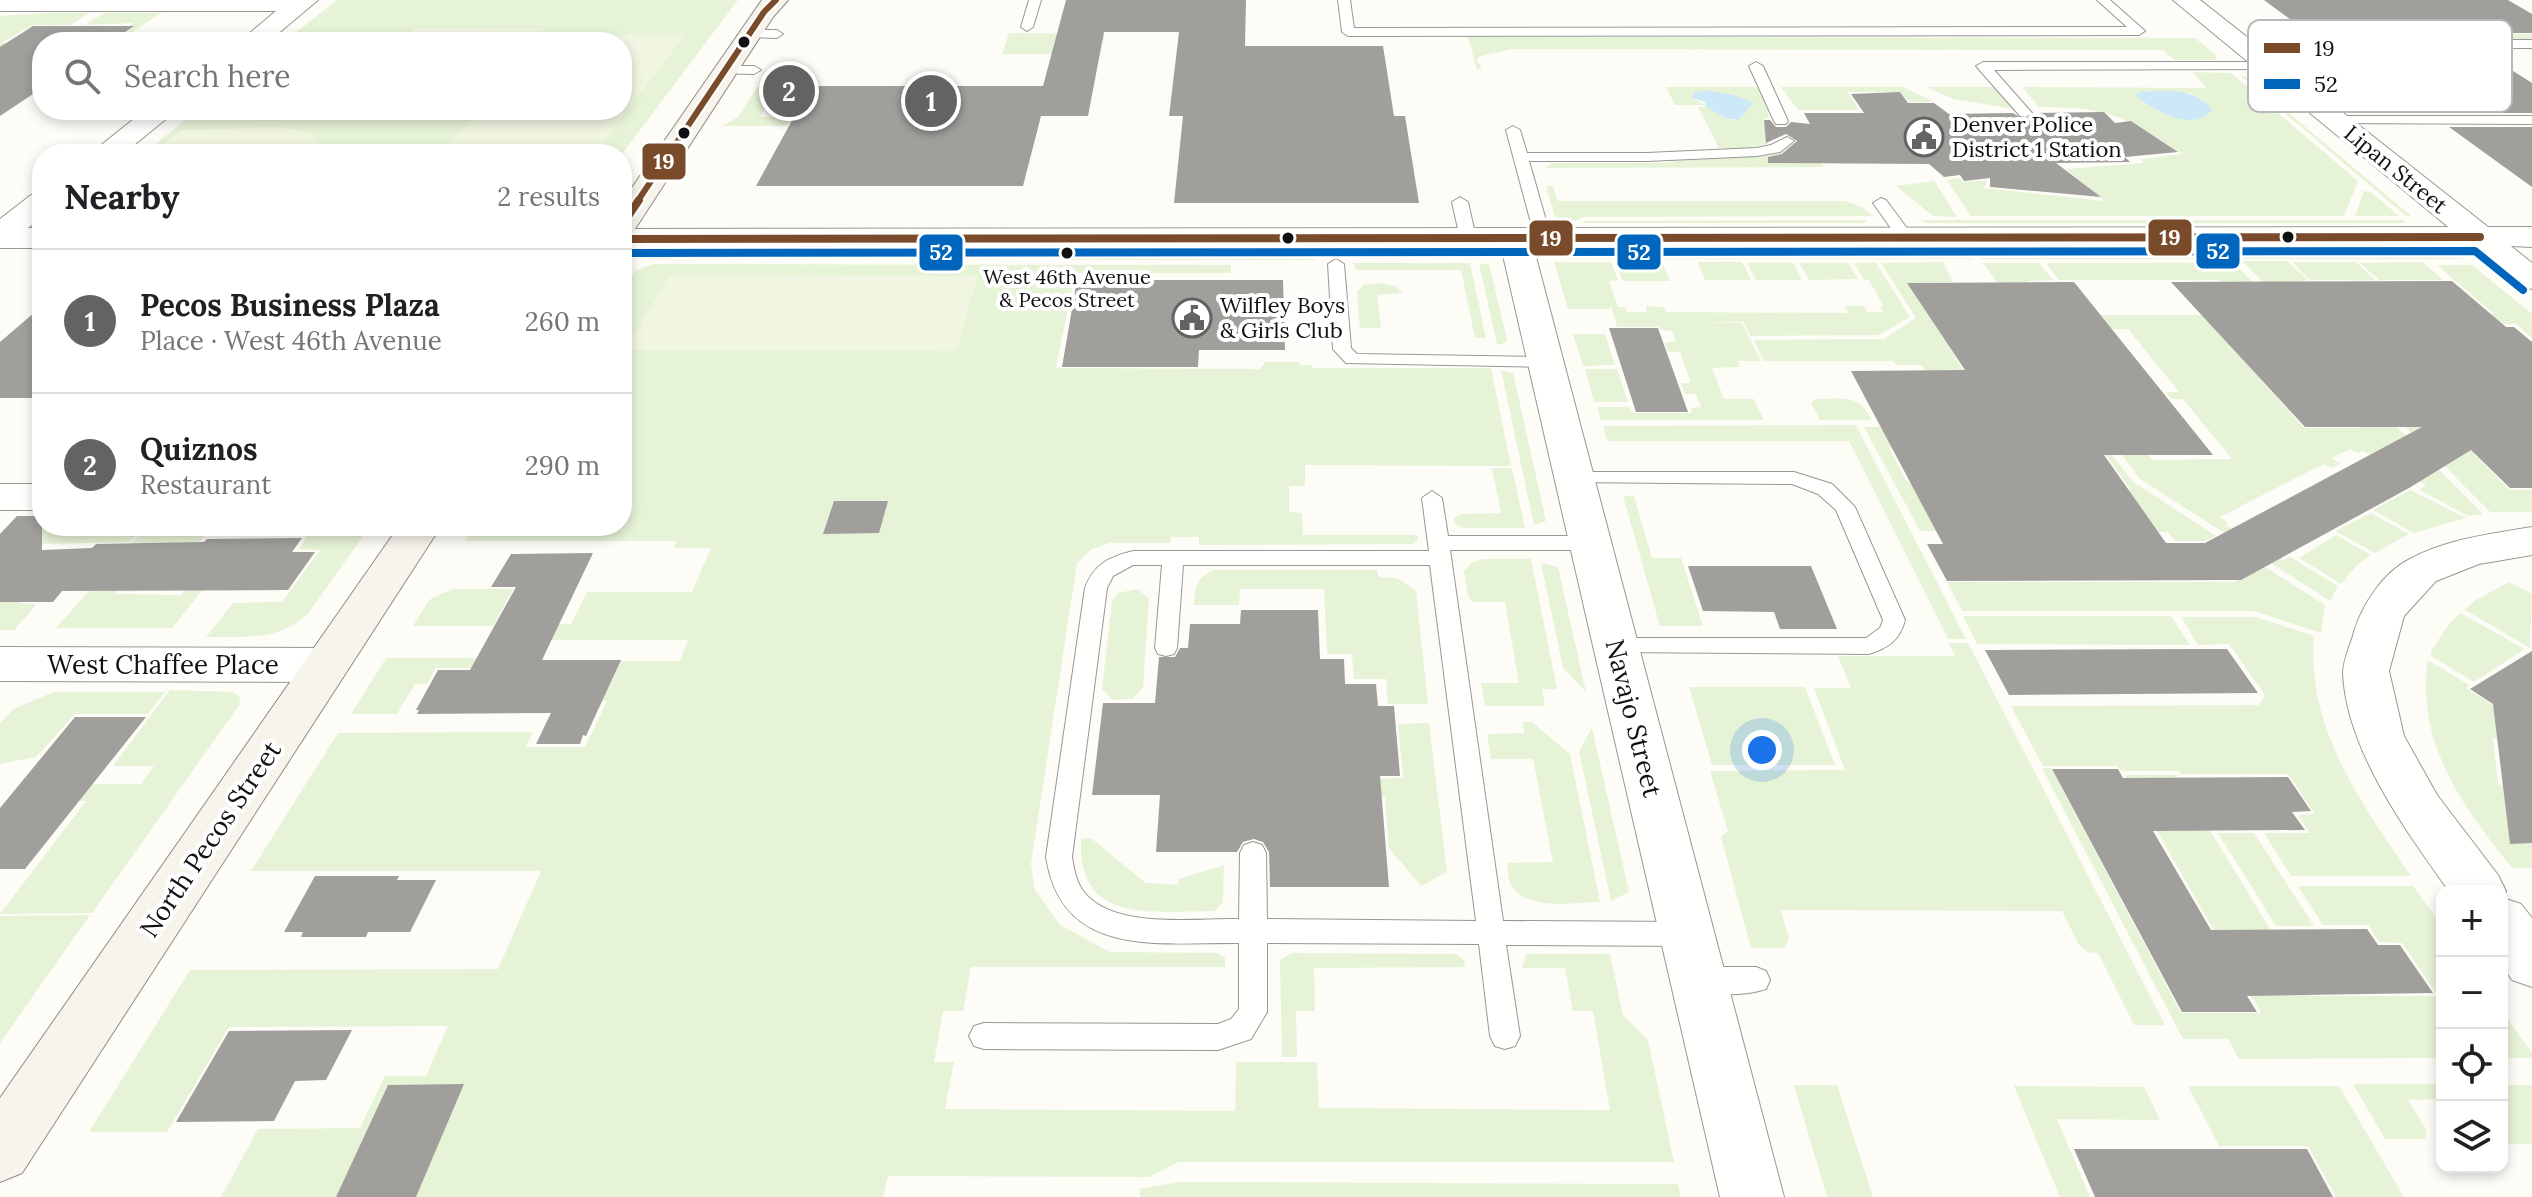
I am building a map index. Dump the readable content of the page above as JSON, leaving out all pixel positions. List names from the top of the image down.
{
  "streets": {
    "main road": ["North Pecos Street"],
    "street": ["Lipan Street", "West Chaffee Place", "Navajo Street"]
  },
  "crossings": [
    ["West Chaffee Place", "North Pecos Street"]
  ],
  "places": {
    "public building": ["Denver Police District 1 Station", "Wilfley Boys & Girls Club"],
    "other": ["West 46th Avenue & Pecos Street"]
  },
  "lines": ["transit line 19", "transit line 52"],
  "legend": ["19", "52"],
  "page": {
    "search": "Search here",
    "pins": ["2", "1"],
    "heading": ["Nearby", "2 results"],
    "list": [
      {
        "mark": "1",
        "name": "Pecos Business Plaza",
        "note": "Place · West 46th Avenue",
        "value": "260 m"
      },
      {
        "mark": "2",
        "name": "Quiznos",
        "note": "Restaurant",
        "value": "290 m"
      }
    ],
    "map_buttons": ["+", "−"]
  }
}
